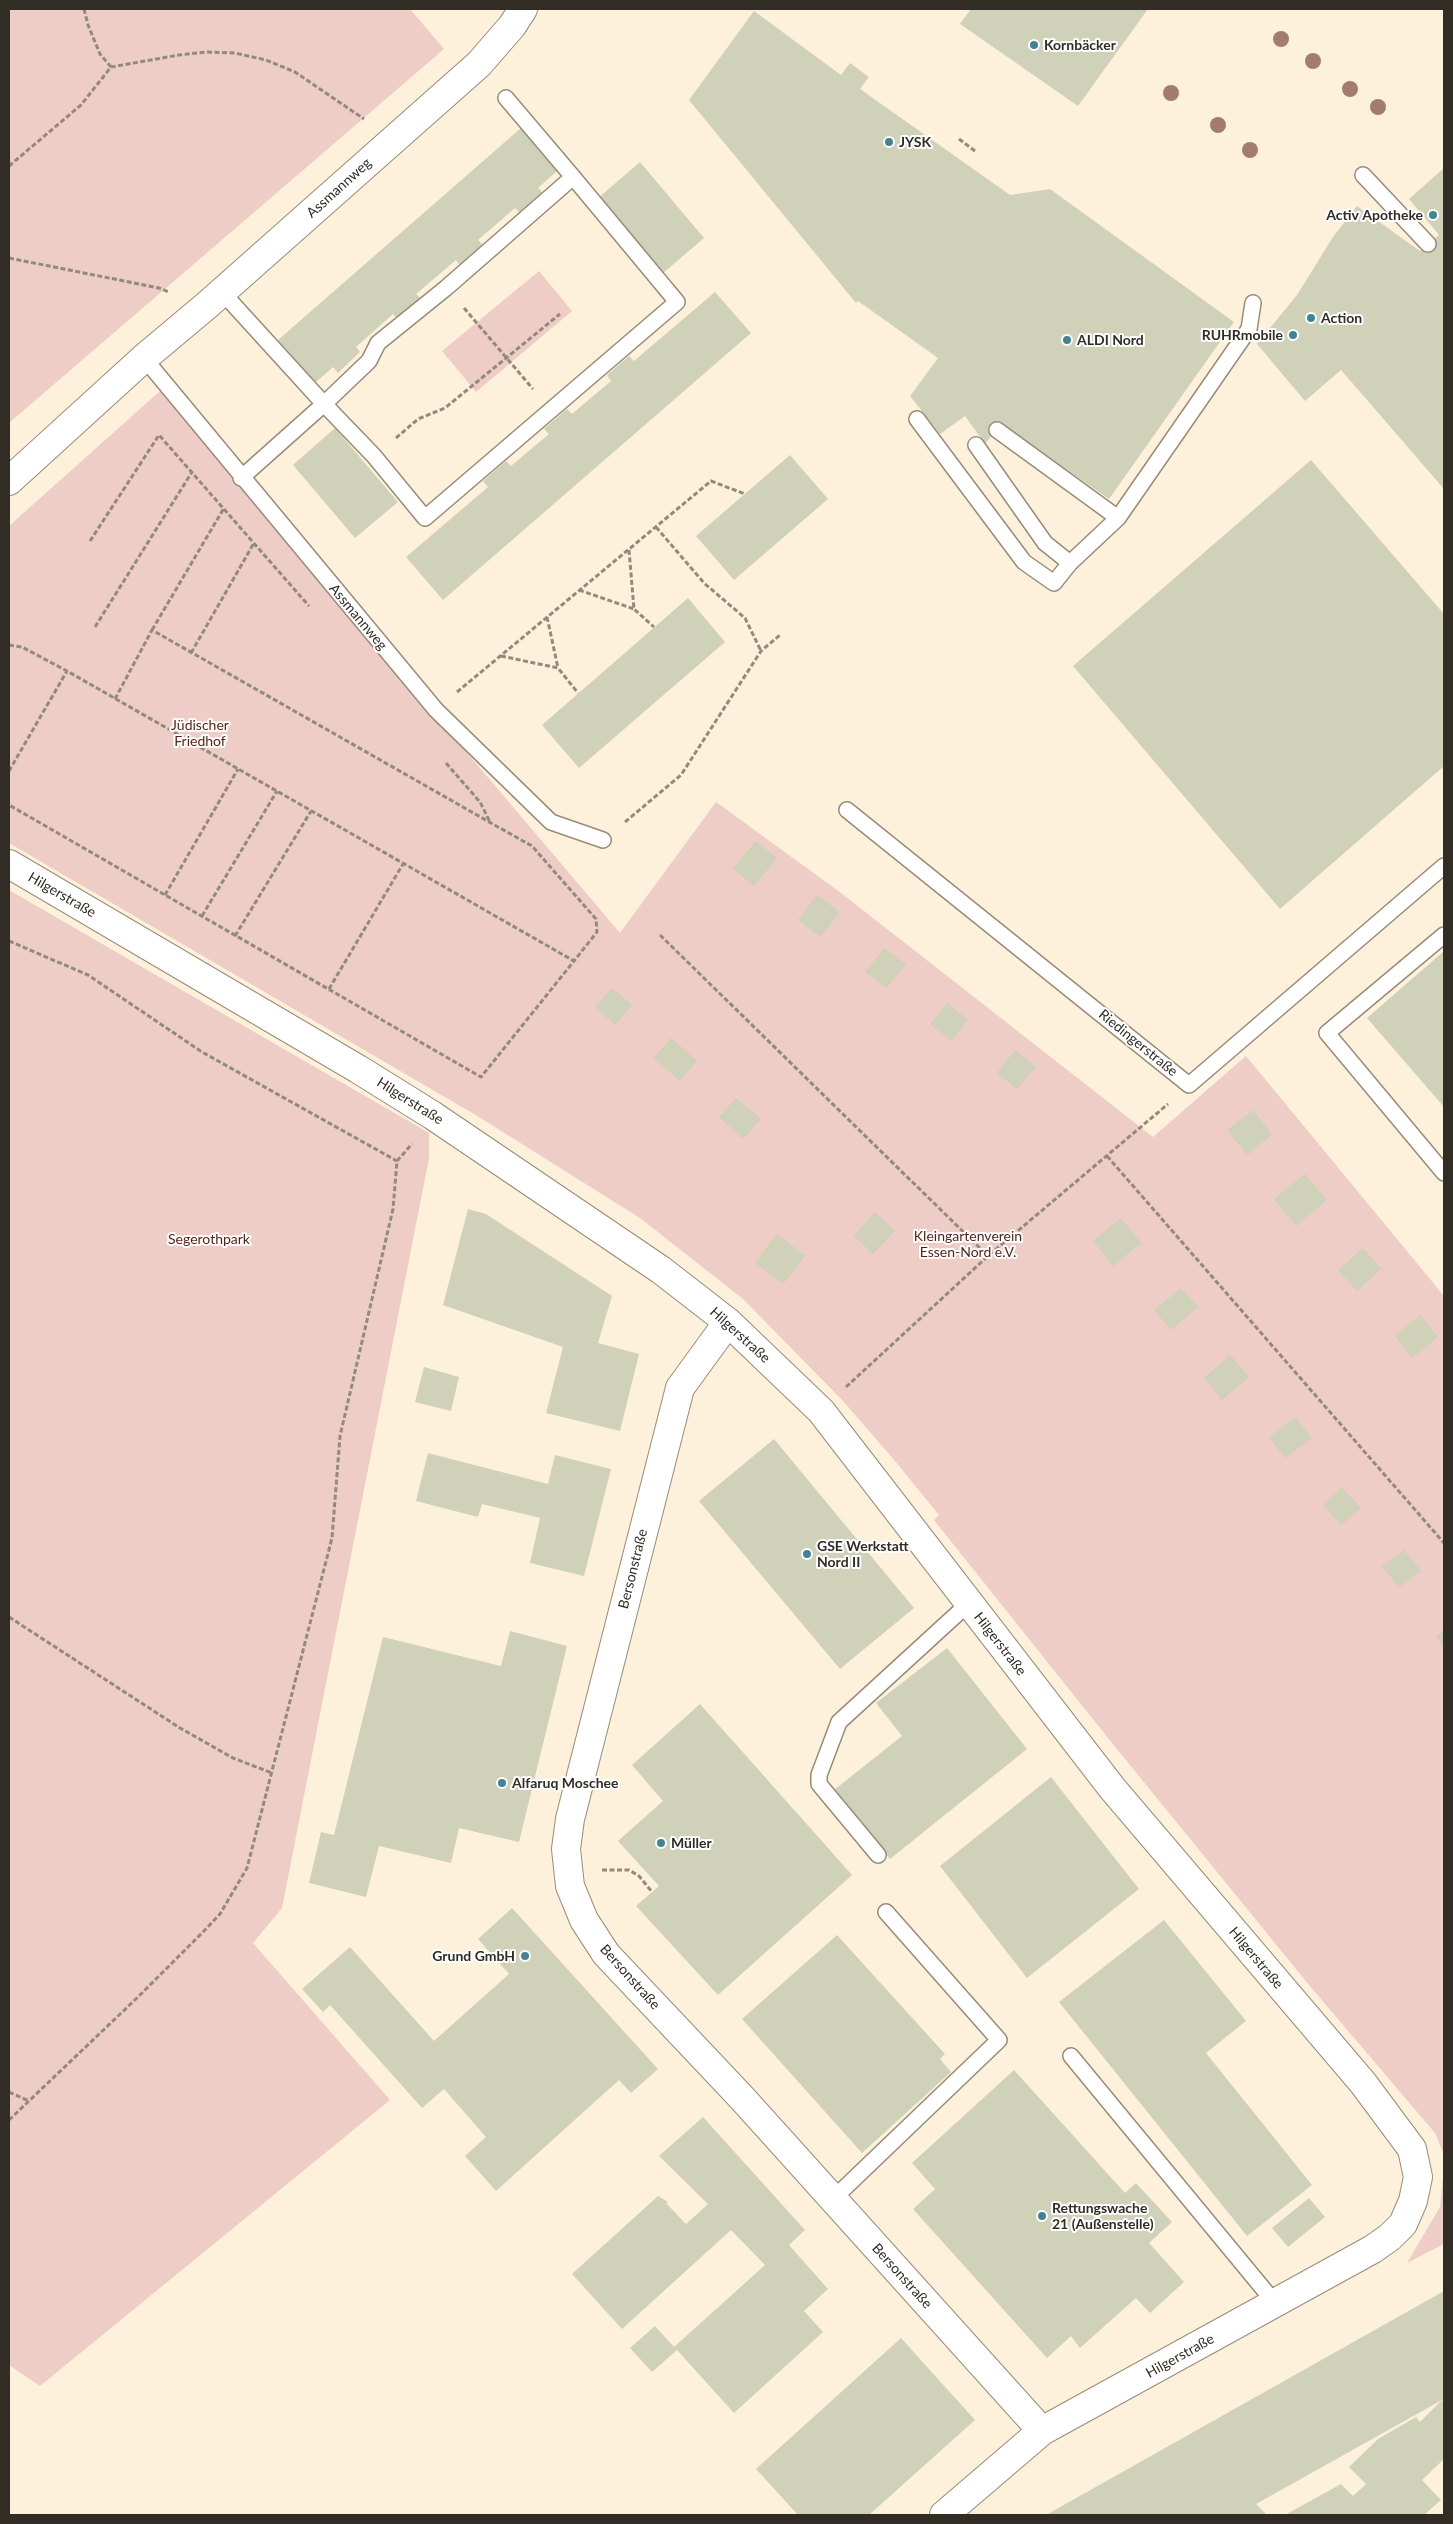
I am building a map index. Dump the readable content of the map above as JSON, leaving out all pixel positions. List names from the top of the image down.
{
  "streets": {
    "street": ["Assmannweg", "Hilgerstraße", "Bersonstraße"],
    "lane": ["Riedingerstraße"]
  },
  "crossings": [
    ["Hilgerstraße", "Bersonstraße"]
  ],
  "parks": ["Jüdischer Friedhof", "Kleingartenverein Essen-Nord e.V.", "Segerothpark"],
  "places": [
    "Kornbäcker",
    "JYSK",
    "Activ Apotheke",
    "Action",
    "RUHRmobile",
    "ALDI Nord",
    "GSE Werkstatt Nord II",
    "Alfaruq Moschee",
    "Müller",
    "Grund GmbH",
    "Rettungswache 21 (Außenstelle)"
  ]
}
